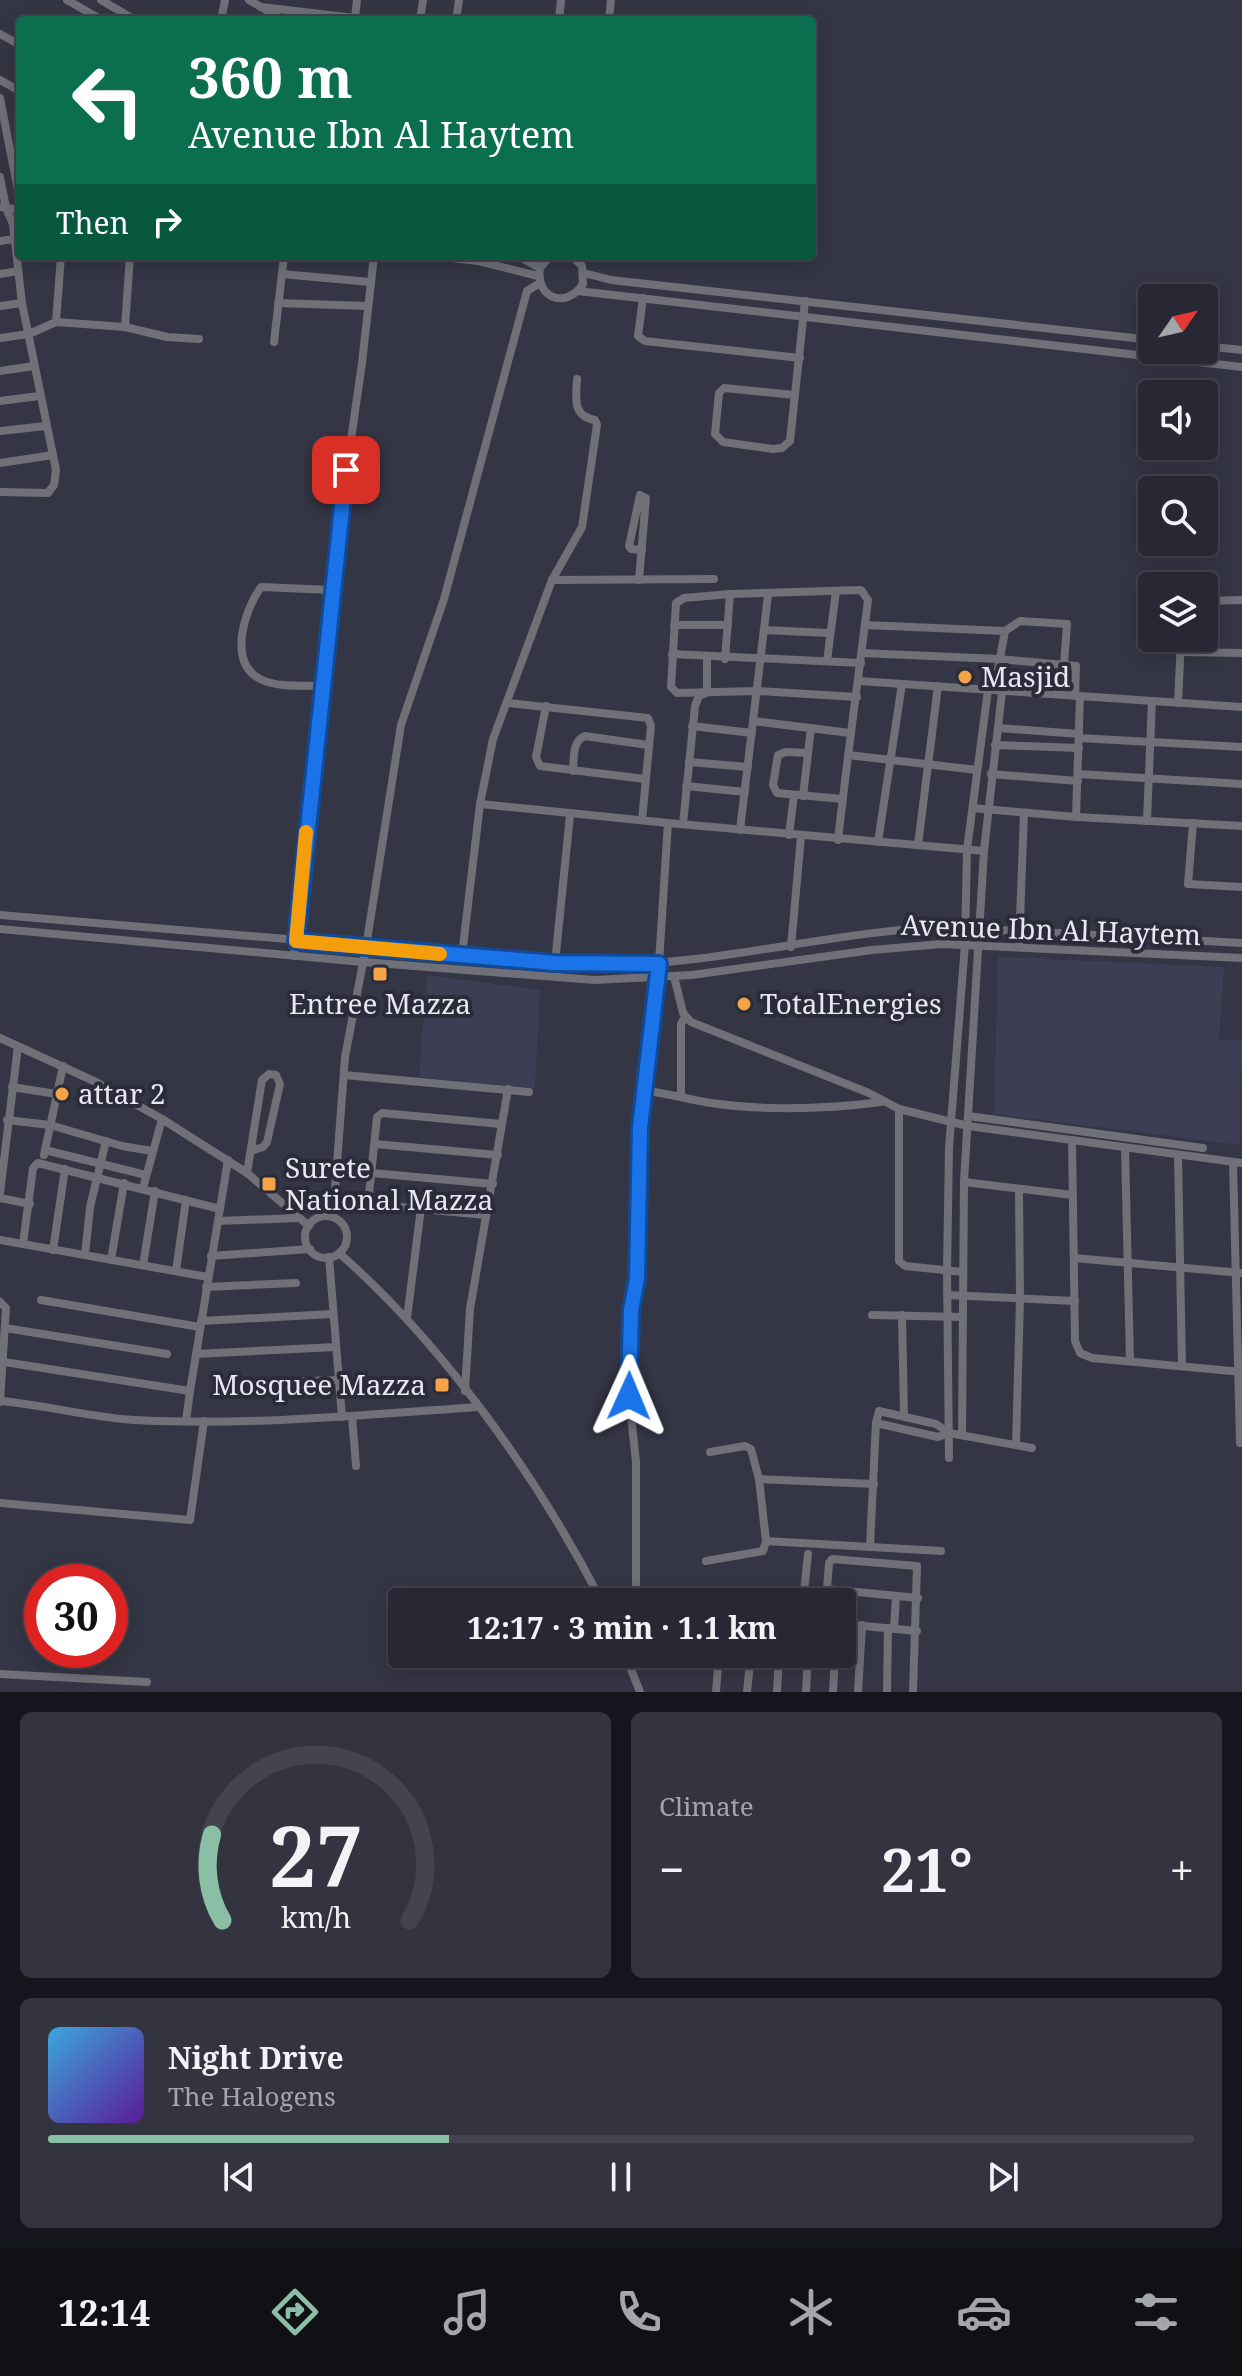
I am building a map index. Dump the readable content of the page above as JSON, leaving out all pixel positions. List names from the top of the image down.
{
  "streets": {
    "street": ["Avenue Ibn Al Haytem"]
  },
  "places": {
    "other": ["Masjid", "TotalEnergies", "attar 2"],
    "transit": ["Entree Mazza", "Surete National Mazza", "Mosquee Mazza"]
  },
  "north": "top right",
  "page": {
    "turn": ["360 m", "Avenue Ibn Al Haytem"],
    "then": "Then",
    "limit": "30",
    "trip": "12:17 · 3 min · 1.1 km",
    "tile": "Climate",
    "heat": ["−", "21°", "+"],
    "song": ["Night Drive", "The Halogens"],
    "tabs": "12:14",
    "gauge": ["27", "km/h"]
  }
}
